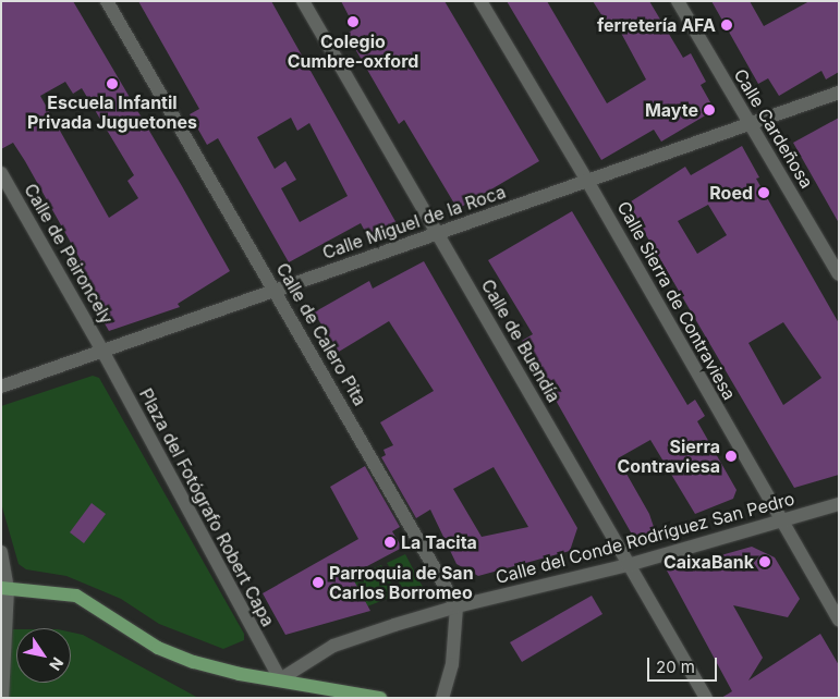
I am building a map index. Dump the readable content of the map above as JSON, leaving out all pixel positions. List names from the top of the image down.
{
  "streets": {
    "street": [
      "Calle Cardeñosa",
      "Calle Miguel de la Roca",
      "Calle de Peironcely",
      "Calle Sierra de Contraviesa",
      "Calle de Calero Pita",
      "Calle de Buendía",
      "Plaza del Fotógrafo Robert Capa",
      "Calle del Conde Rodríguez San Pedro"
    ]
  },
  "crossings": [
    ["Calle Cardeñosa", "Calle Miguel de la Roca"],
    ["Calle Miguel de la Roca", "Calle de Peironcely"],
    ["Calle Miguel de la Roca", "Calle Sierra de Contraviesa"],
    ["Calle Miguel de la Roca", "Calle de Calero Pita"],
    ["Calle Miguel de la Roca", "Calle de Buendía"],
    ["Calle Miguel de la Roca", "Plaza del Fotógrafo Robert Capa"],
    ["Calle de Peironcely", "Plaza del Fotógrafo Robert Capa"],
    ["Calle Sierra de Contraviesa", "Calle del Conde Rodríguez San Pedro"],
    ["Calle de Calero Pita", "Calle del Conde Rodríguez San Pedro"],
    ["Calle de Buendía", "Calle del Conde Rodríguez San Pedro"],
    ["Plaza del Fotógrafo Robert Capa", "Calle del Conde Rodríguez San Pedro"]
  ],
  "places": [
    "Colegio Cumbre-oxford",
    "ferretería AFA",
    "Escuela Infantil Privada Juguetones",
    "Mayte",
    "Roed",
    "Sierra Contraviesa",
    "La Tacita",
    "CaixaBank",
    "Parroquia de San Carlos Borromeo"
  ],
  "scale_bar": "20 m",
  "north": "bottom right"
}
